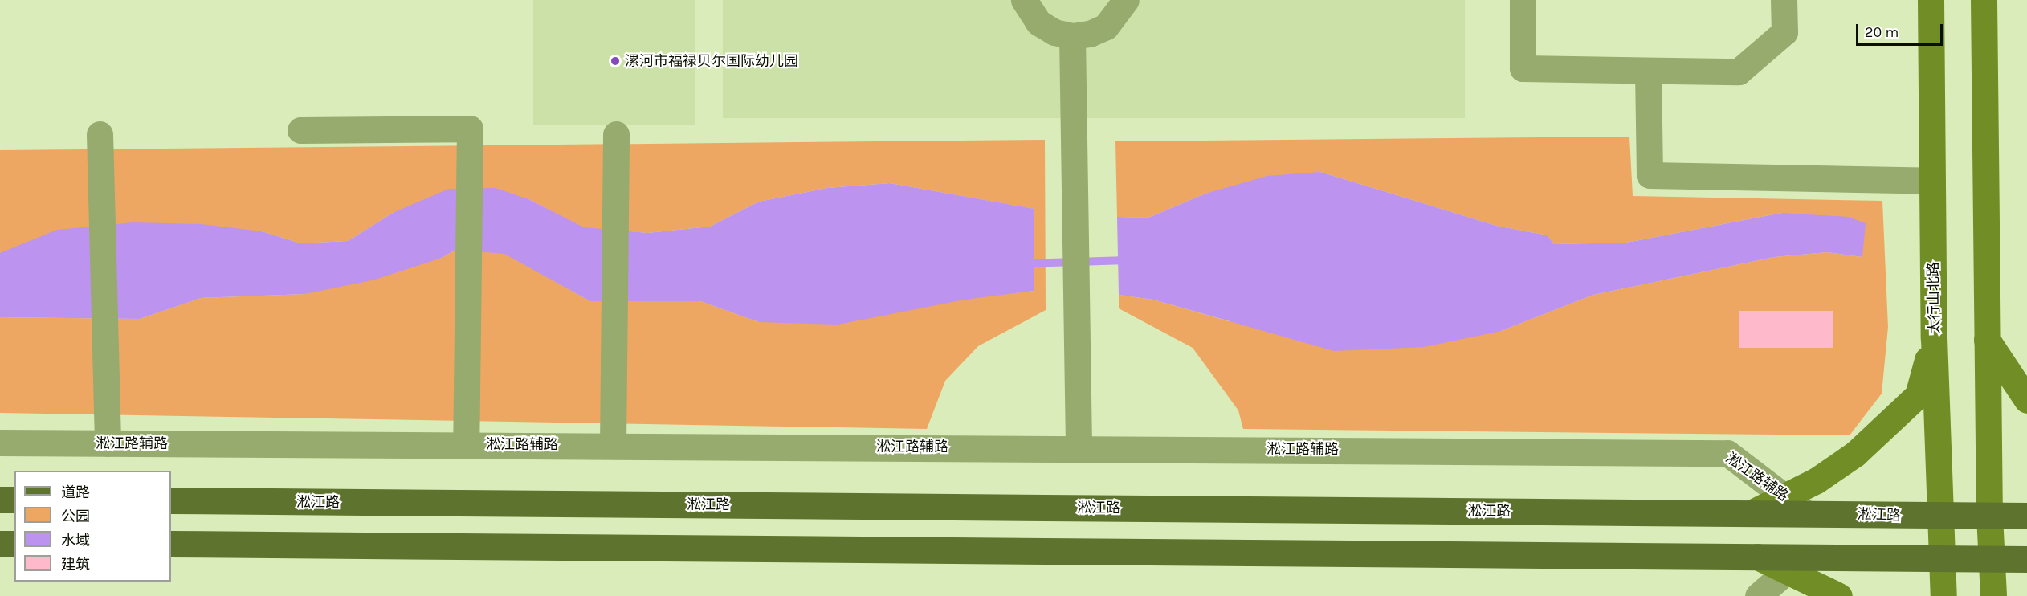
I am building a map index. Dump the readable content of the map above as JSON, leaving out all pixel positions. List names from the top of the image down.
{
  "streets": {
    "main road": ["太行山北路", "淞江路"],
    "street": ["淞江路辅路"]
  },
  "crossings": [
    ["太行山北路", "淞江路"],
    ["淞江路辅路", "淞江路"]
  ],
  "places": ["漯河市福禄贝尔国际幼儿园"],
  "legend": [
    "道路",
    "公园",
    "水域",
    "建筑"
  ],
  "scale_bar": "20 m"
}
